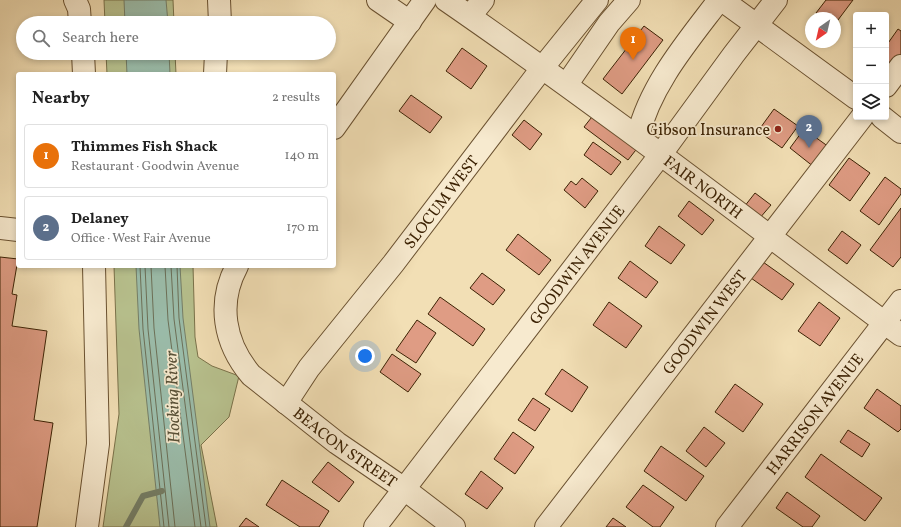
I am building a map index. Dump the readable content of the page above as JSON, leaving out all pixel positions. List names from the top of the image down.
{
  "streets": {
    "street": [
      "FAIR NORTH",
      "SLOCUM WEST",
      "GOODWIN AVENUE",
      "GOODWIN WEST",
      "HARRISON AVENUE",
      "BEACON STREET"
    ]
  },
  "crossings": [
    ["FAIR NORTH", "SLOCUM WEST"],
    ["FAIR NORTH", "GOODWIN AVENUE"],
    ["FAIR NORTH", "GOODWIN WEST"],
    ["FAIR NORTH", "HARRISON AVENUE"],
    ["SLOCUM WEST", "BEACON STREET"],
    ["GOODWIN AVENUE", "BEACON STREET"]
  ],
  "water": ["Hocking River"],
  "places": ["Gibson Insurance"],
  "north": "bottom left",
  "page": {
    "map_buttons": ["+", "−"],
    "search": "Search here",
    "pins": ["1", "2"],
    "heading": ["Nearby", "2 results"],
    "list": [
      {
        "mark": "1",
        "name": "Thimmes Fish Shack",
        "note": "Restaurant · Goodwin Avenue",
        "value": "140 m"
      },
      {
        "mark": "2",
        "name": "Delaney",
        "note": "Office · West Fair Avenue",
        "value": "170 m"
      }
    ]
  }
}
